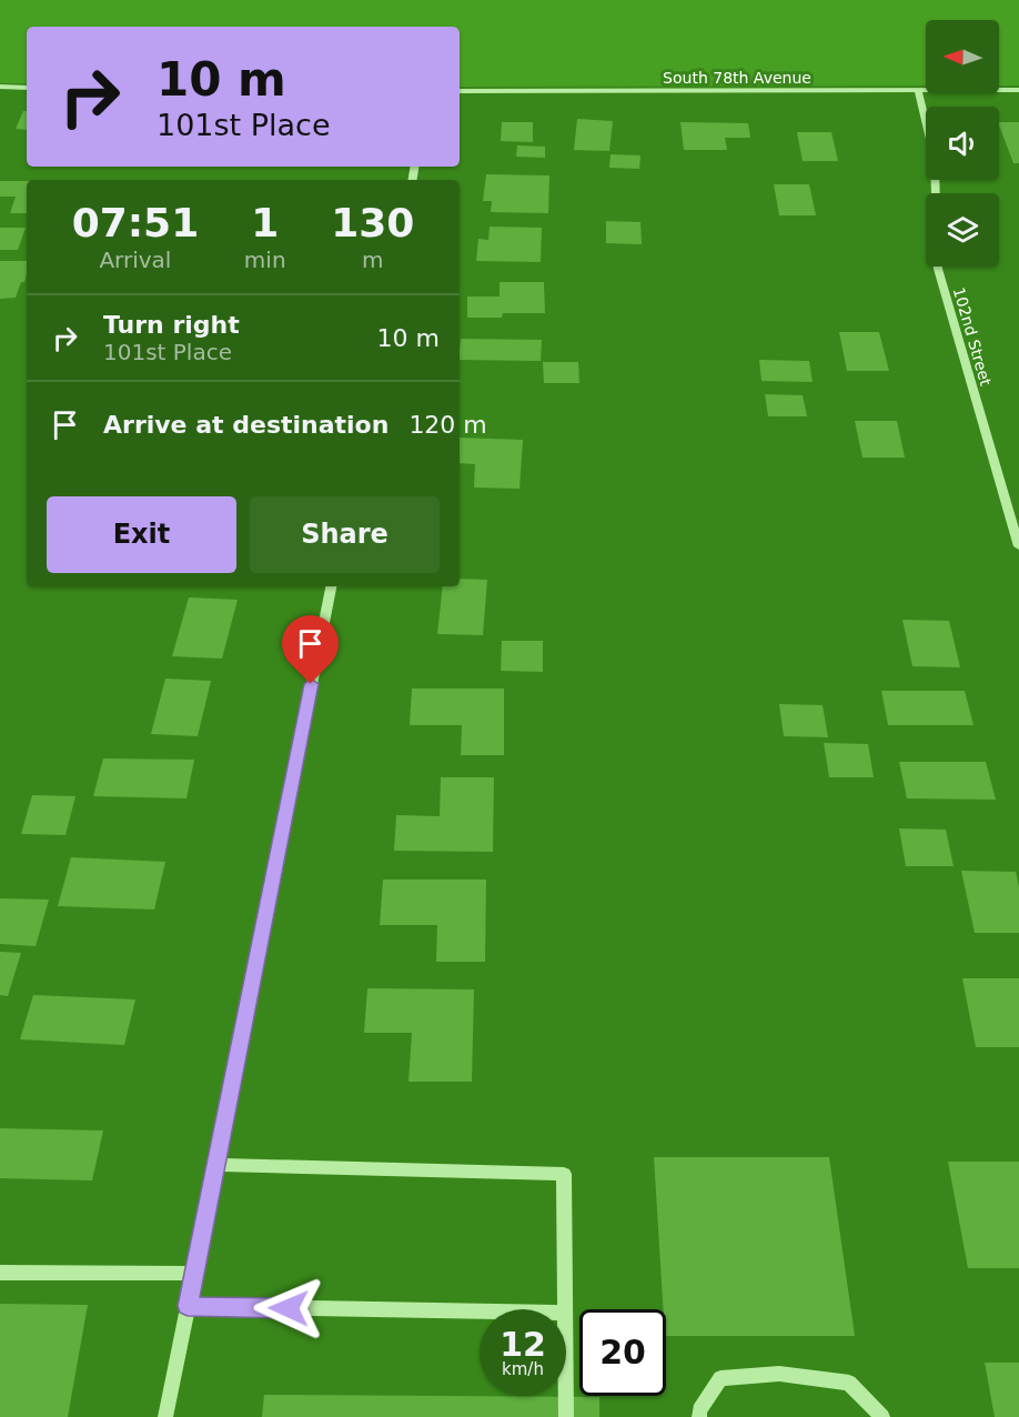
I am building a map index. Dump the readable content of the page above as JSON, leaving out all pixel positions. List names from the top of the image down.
{
  "streets": {
    "street": ["South 78th Avenue", "102nd Street"]
  },
  "crossings": [
    ["South 78th Avenue", "102nd Street"]
  ],
  "north": "left",
  "page": {
    "turn": ["10 m", "101st Place"],
    "eta": [
      "07:51",
      "Arrival",
      "1",
      "min",
      "130",
      "m"
    ],
    "list": [
      {
        "name": "Turn right",
        "note": "101st Place",
        "value": "10 m"
      },
      {
        "name": "Arrive at destination",
        "value": "120 m"
      }
    ],
    "buttons": ["Exit", "Share"],
    "speed": "12 km/h",
    "limit": "20"
  }
}
